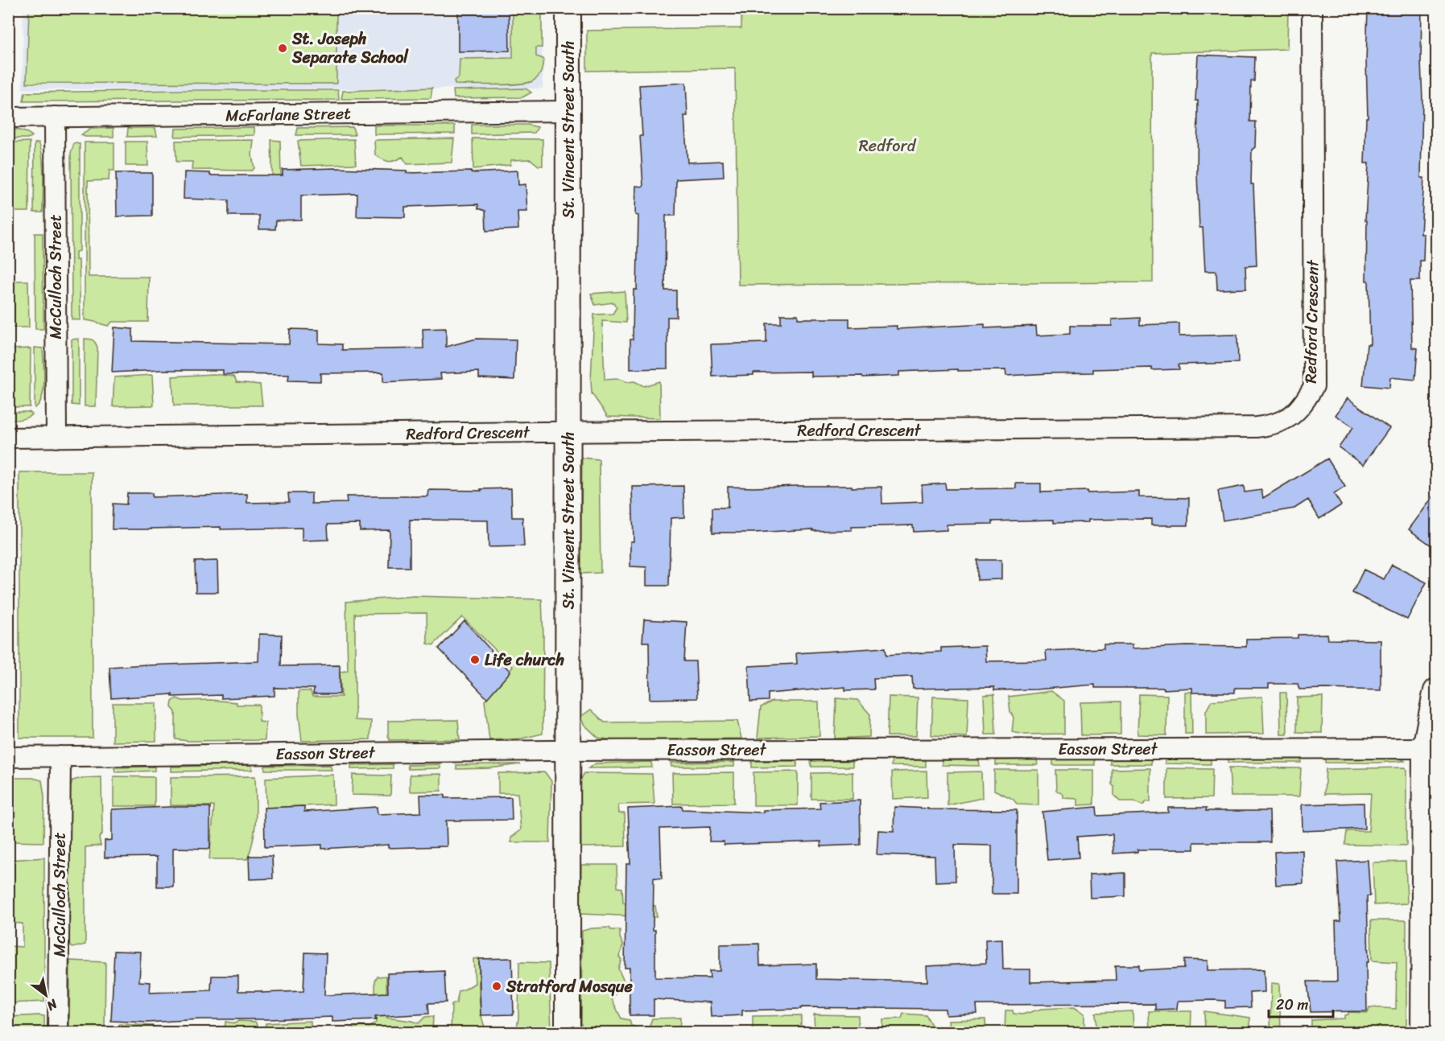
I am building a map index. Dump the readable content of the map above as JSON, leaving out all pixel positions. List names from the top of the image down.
{
  "streets": {
    "street": [
      "McFarlane Street",
      "St. Vincent Street South",
      "McCulloch Street",
      "Redford Crescent",
      "Easson Street"
    ]
  },
  "crossings": [
    ["McFarlane Street", "St. Vincent Street South"],
    ["McFarlane Street", "McCulloch Street"],
    ["St. Vincent Street South", "Redford Crescent"],
    ["St. Vincent Street South", "Easson Street"],
    ["McCulloch Street", "Redford Crescent"],
    ["McCulloch Street", "Easson Street"]
  ],
  "parks": ["Redford"],
  "places": ["St. Joseph Separate School", "Life church", "Stratford Mosque"],
  "scale_bar": "20 m",
  "north": "bottom right"
}
